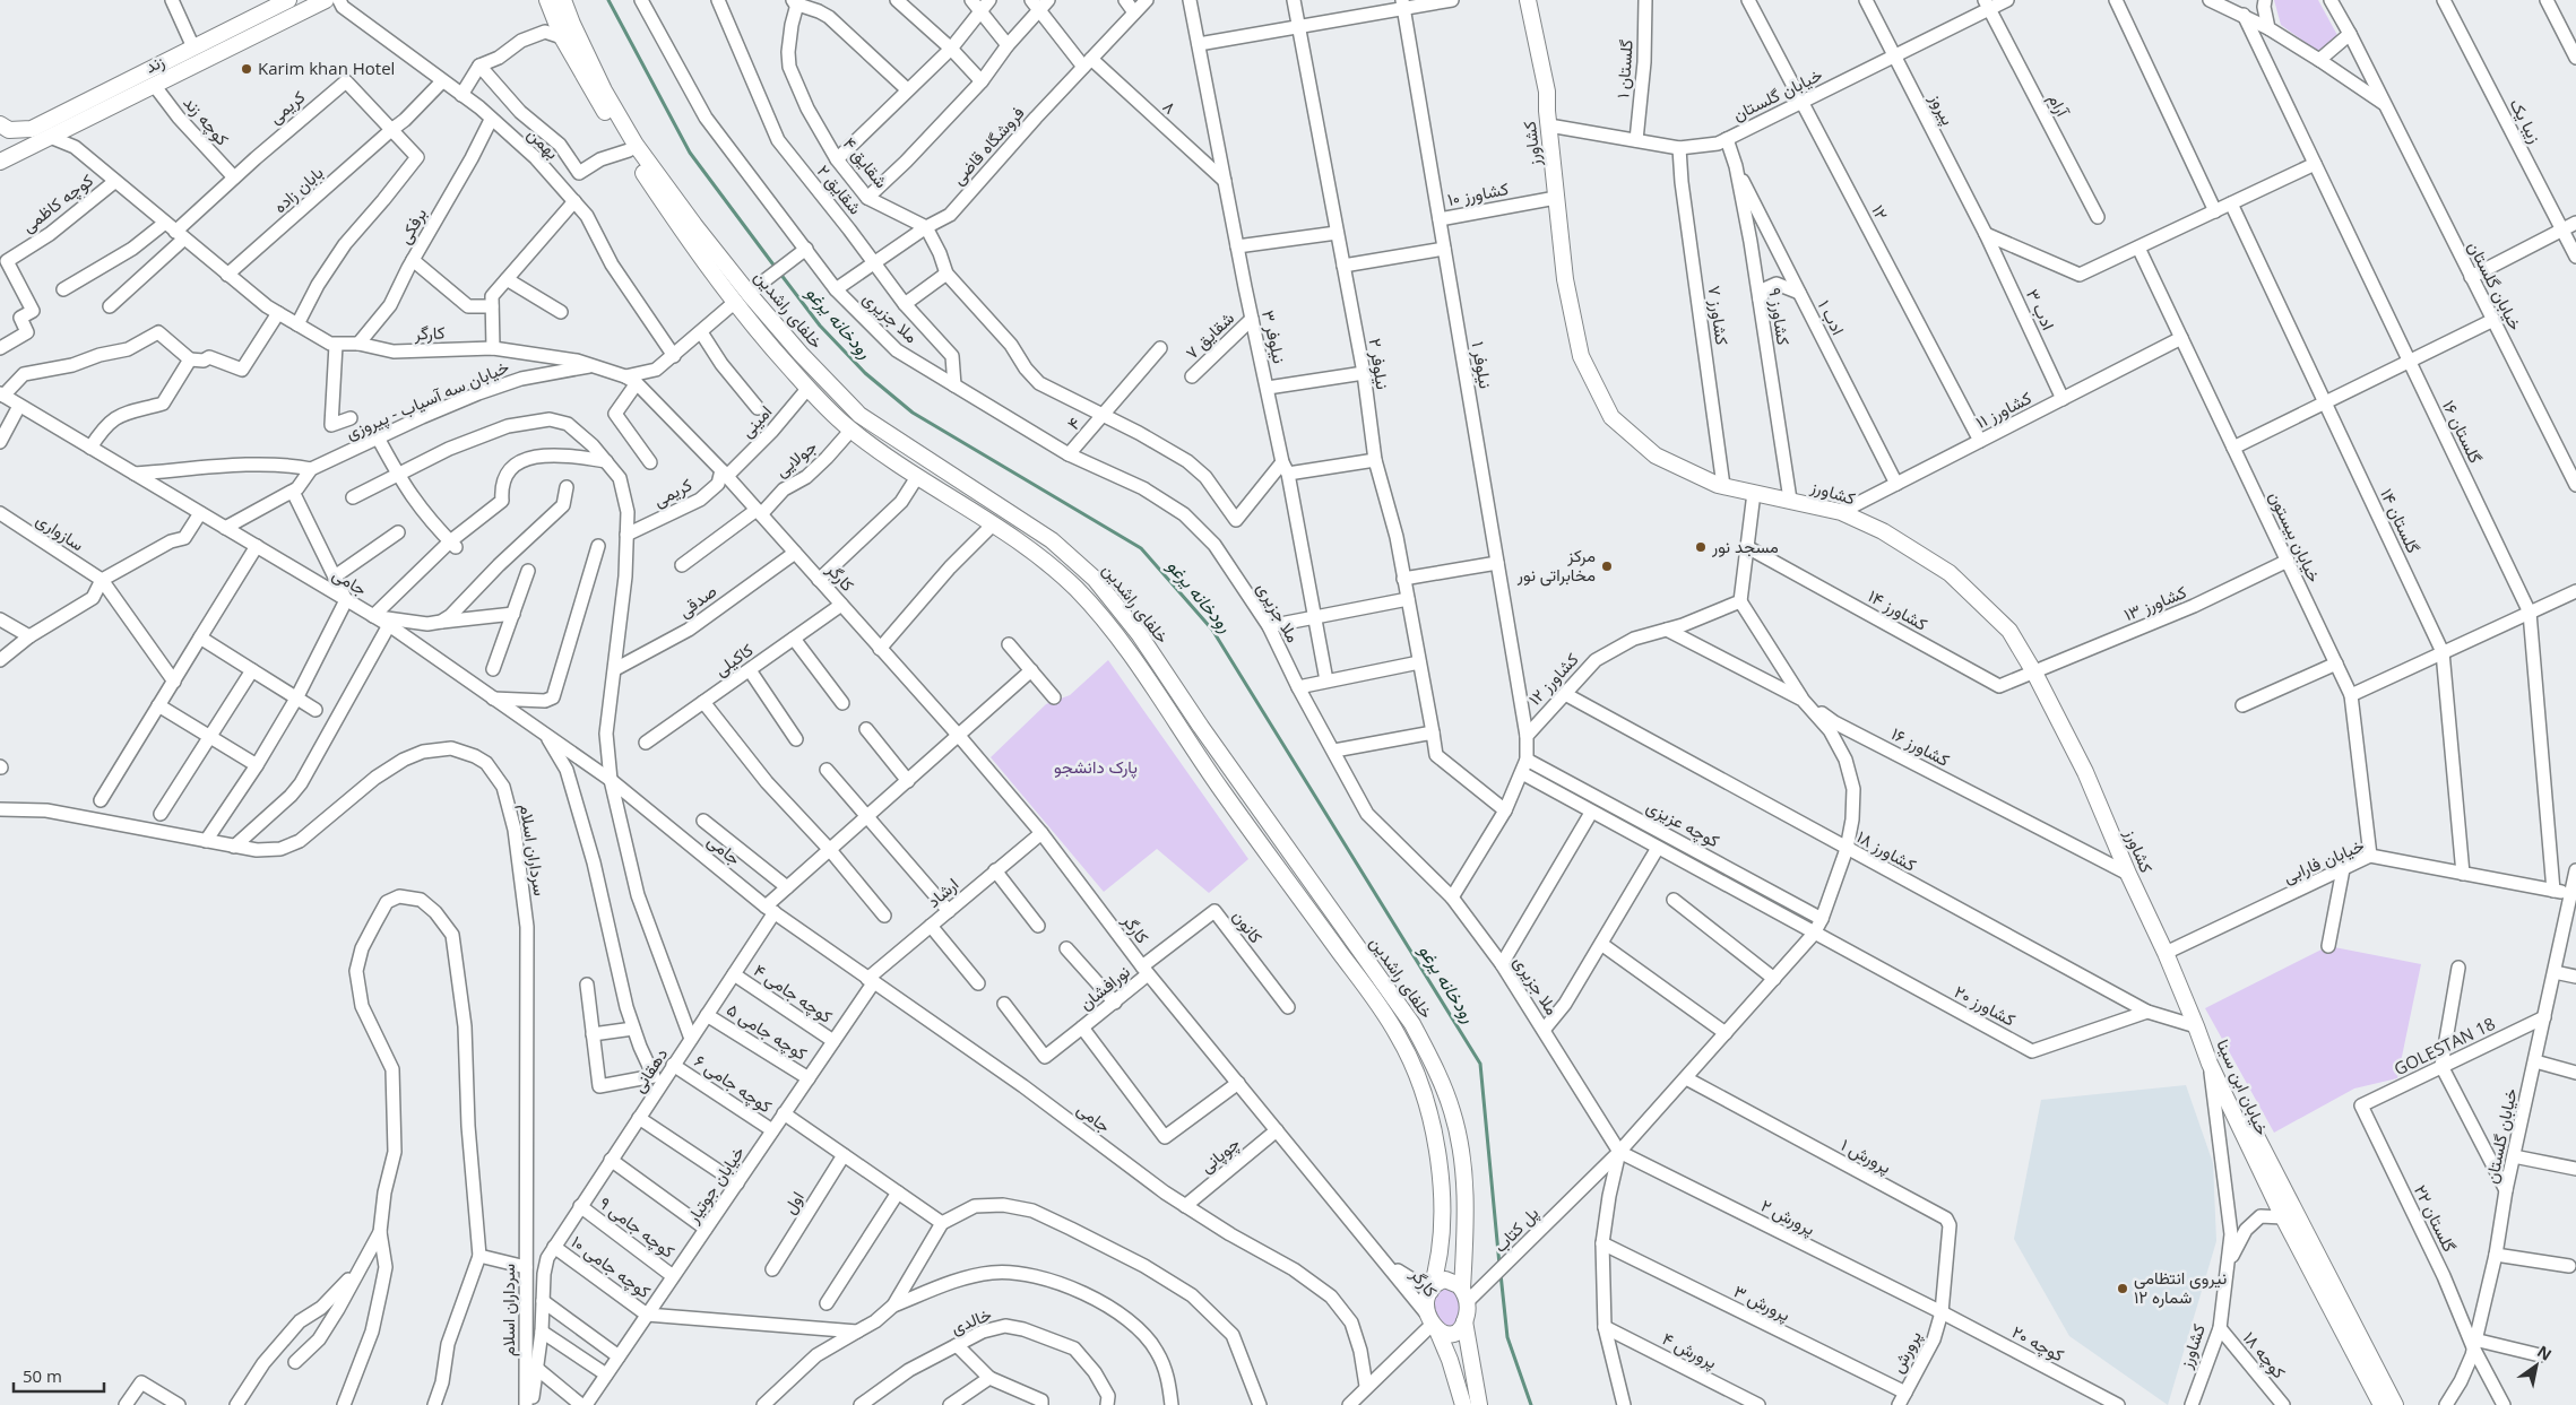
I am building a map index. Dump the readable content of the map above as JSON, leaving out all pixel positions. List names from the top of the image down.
{
  "streets": {
    "main road": [
      "زند",
      "کشاورز",
      "خلفای راشدین",
      "خیابان ابن سینا"
    ],
    "street": [
      "گلستان ۱",
      "خیابان گلستان",
      "آرام",
      "کریمی",
      "۸",
      "پیروز",
      "کوچه زند",
      "زیبا یک",
      "بهمن",
      "فروشگاه قاضی",
      "شقایق ۴",
      "بابان زاده",
      "شقایق ۲",
      "کشاورز ۱۰",
      "کوچه کاظمی",
      "۱۲",
      "برفکی",
      "ادب ۳",
      "کشاورز ۷",
      "کشاورز ۹",
      "ملا جزیری",
      "ادب ۱",
      "کارگر",
      "شقایق ۷",
      "نیلوفر ۳",
      "نیلوفر ۲",
      "نیلوفر ۱",
      "خیابان سه آسیاب - پیروزی",
      "کشاورز ۱۱",
      "امینی",
      "۴",
      "گلستان ۱۶",
      "جولایی",
      "گلستان ۱۴",
      "سازواری",
      "خیابان بیستون",
      "جامی",
      "صدقی",
      "کشاورز ۱۳",
      "کشاورز ۱۴",
      "کاکیلی",
      "کشاورز ۱۲",
      "کشاورز ۱۶",
      "کوچه عزیزی",
      "سرداران اسلام",
      "کشاورز ۱۸",
      "خیابان فارابی",
      "ارشاد",
      "کانون",
      "نورافشان",
      "کوچه جامی ۴",
      "کشاورز ۲۰",
      "کوچه جامی ۵",
      "GOLESTAN 18",
      "دهقانی",
      "کوچه جامی ۶",
      "چوپانی",
      "پرورش ۱",
      "خیابان جوتیار",
      "اول",
      "پرورش ۲",
      "گلستان ۲۲",
      "کوچه جامی ۹",
      "پل کتاب",
      "کوچه جامی ۱۰",
      "پرورش ۳",
      "خالدی",
      "کوچه ۲۰",
      "پرورش ۴",
      "پرورش",
      "کوچه ۱۸"
    ]
  },
  "crossings": [
    ["زند", "کوچه زند"],
    ["زند", "کارگر"],
    ["گلستان ۱", "خیابان گلستان"],
    ["خیابان گلستان", "آرام"],
    ["خیابان گلستان", "پیروز"],
    ["خیابان گلستان", "کشاورز"],
    ["خیابان گلستان", "۱۲"],
    ["خیابان گلستان", "کشاورز ۷"],
    ["خیابان گلستان", "کشاورز ۹"],
    ["خیابان گلستان", "خیابان فارابی"],
    ["خیابان گلستان", "GOLESTAN 18"],
    ["خیابان گلستان", "گلستان ۲۲"],
    ["کریمی", "کوچه زند"],
    ["کریمی", "بابان زاده"],
    ["کریمی", "کارگر"],
    ["کریمی", "امینی"],
    ["۸", "فروشگاه قاضی"],
    ["۸", "نیلوفر ۳"],
    ["پیروز", "ادب ۳"],
    ["بهمن", "بابان زاده"],
    ["بهمن", "برفکی"],
    ["کشاورز", "کشاورز ۱۰"],
    ["کشاورز", "کشاورز ۷"],
    ["کشاورز", "کشاورز ۹"],
    ["کشاورز", "کشاورز ۱۱"],
    ["کشاورز", "کشاورز ۱۳"],
    ["کشاورز", "کشاورز ۱۴"],
    ["کشاورز", "کشاورز ۱۶"],
    ["کشاورز", "کشاورز ۱۸"],
    ["کشاورز", "خیابان فارابی"],
    ["کشاورز", "خیابان ابن سینا"],
    ["کشاورز", "کوچه ۱۸"],
    ["فروشگاه قاضی", "شقایق ۴"],
    ["فروشگاه قاضی", "شقایق ۲"],
    ["فروشگاه قاضی", "ملا جزیری"],
    ["بابان زاده", "کارگر"],
    ["شقایق ۲", "ملا جزیری"],
    ["کشاورز ۱۰", "نیلوفر ۱"],
    ["کوچه کاظمی", "کارگر"],
    ["۱۲", "کشاورز ۱۱"],
    ["برفکی", "کارگر"],
    ["خلفای راشدین", "کارگر"],
    ["خلفای راشدین", "پل کتاب"],
    ["ادب ۳", "کشاورز ۱۱"],
    ["کشاورز ۹", "ادب ۱"],
    ["ملا جزیری", "۴"],
    ["ملا جزیری", "پرورش ۲"],
    ["ملا جزیری", "پل کتاب"],
    ["ادب ۱", "کشاورز ۱۱"],
    ["کارگر", "خیابان سه آسیاب - پیروزی"],
    ["کارگر", "امینی"],
    ["کارگر", "جولایی"],
    ["کارگر", "صدقی"],
    ["کارگر", "کاکیلی"],
    ["کارگر", "ارشاد"],
    ["کارگر", "کانون"],
    ["کارگر", "نورافشان"],
    ["کارگر", "دهقانی"],
    ["کارگر", "چوپانی"],
    ["کارگر", "پل کتاب"],
    ["شقایق ۷", "نیلوفر ۳"],
    ["نیلوفر ۱", "کشاورز ۱۲"],
    ["خیابان سه آسیاب - پیروزی", "جامی"],
    ["کشاورز ۱۱", "خیابان بیستون"],
    ["گلستان ۱۶", "خیابان فارابی"],
    ["گلستان ۱۴", "خیابان فارابی"],
    ["خیابان بیستون", "کشاورز ۱۳"],
    ["خیابان بیستون", "خیابان فارابی"],
    ["جامی", "ارشاد"],
    ["جامی", "دهقانی"],
    ["جامی", "چوپانی"],
    ["جامی", "خیابان جوتیار"],
    ["کشاورز ۱۳", "کشاورز ۱۴"],
    ["کشاورز ۱۲", "کشاورز ۱۶"],
    ["کشاورز ۱۲", "کشاورز ۱۸"],
    ["کشاورز ۱۶", "پل کتاب"],
    ["کوچه عزیزی", "پل کتاب"],
    ["کشاورز ۱۸", "کشاورز ۲۰"],
    ["کشاورز ۱۸", "خیابان ابن سینا"],
    ["کشاورز ۱۸", "پل کتاب"],
    ["ارشاد", "خیابان جوتیار"],
    ["کانون", "نورافشان"],
    ["کوچه جامی ۴", "دهقانی"],
    ["کوچه جامی ۴", "خیابان جوتیار"],
    ["کشاورز ۲۰", "پل کتاب"],
    ["کوچه جامی ۵", "دهقانی"],
    ["کوچه جامی ۵", "خیابان جوتیار"],
    ["GOLESTAN 18", "گلستان ۲۲"],
    ["دهقانی", "کوچه جامی ۶"],
    ["دهقانی", "کوچه جامی ۹"],
    ["دهقانی", "کوچه جامی ۱۰"],
    ["کوچه جامی ۶", "خیابان جوتیار"],
    ["پرورش ۱", "پرورش ۲"],
    ["پرورش ۱", "پل کتاب"],
    ["پرورش ۱", "کوچه ۲۰"],
    ["پرورش ۱", "پرورش"],
    ["خیابان جوتیار", "کوچه جامی ۹"],
    ["خیابان جوتیار", "کوچه جامی ۱۰"],
    ["پرورش ۲", "پل کتاب"],
    ["پرورش ۲", "کوچه ۲۰"],
    ["پرورش ۲", "پرورش"],
    ["پرورش ۳", "پرورش"],
    ["کوچه ۲۰", "پرورش"]
  ],
  "water": ["رودخانه یرغو"],
  "parks": ["پارک دانشجو"],
  "places": [
    "Karim khan Hotel",
    "مسجد نور",
    "مرکز مخابراتی نور",
    "نیروی انتظامی شماره ۱۲"
  ],
  "scale_bar": "50 m",
  "north": "top right"
}
